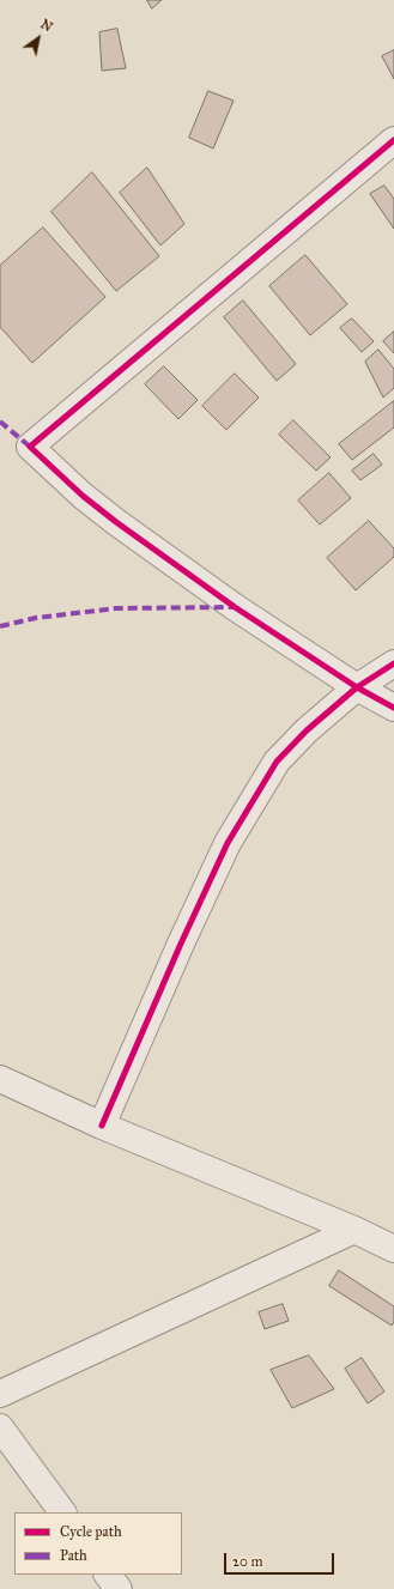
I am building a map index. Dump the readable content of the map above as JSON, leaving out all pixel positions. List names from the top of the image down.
{
  "legend": ["Cycle path", "Path"],
  "scale_bar": "20 m",
  "north": "top right"
}
